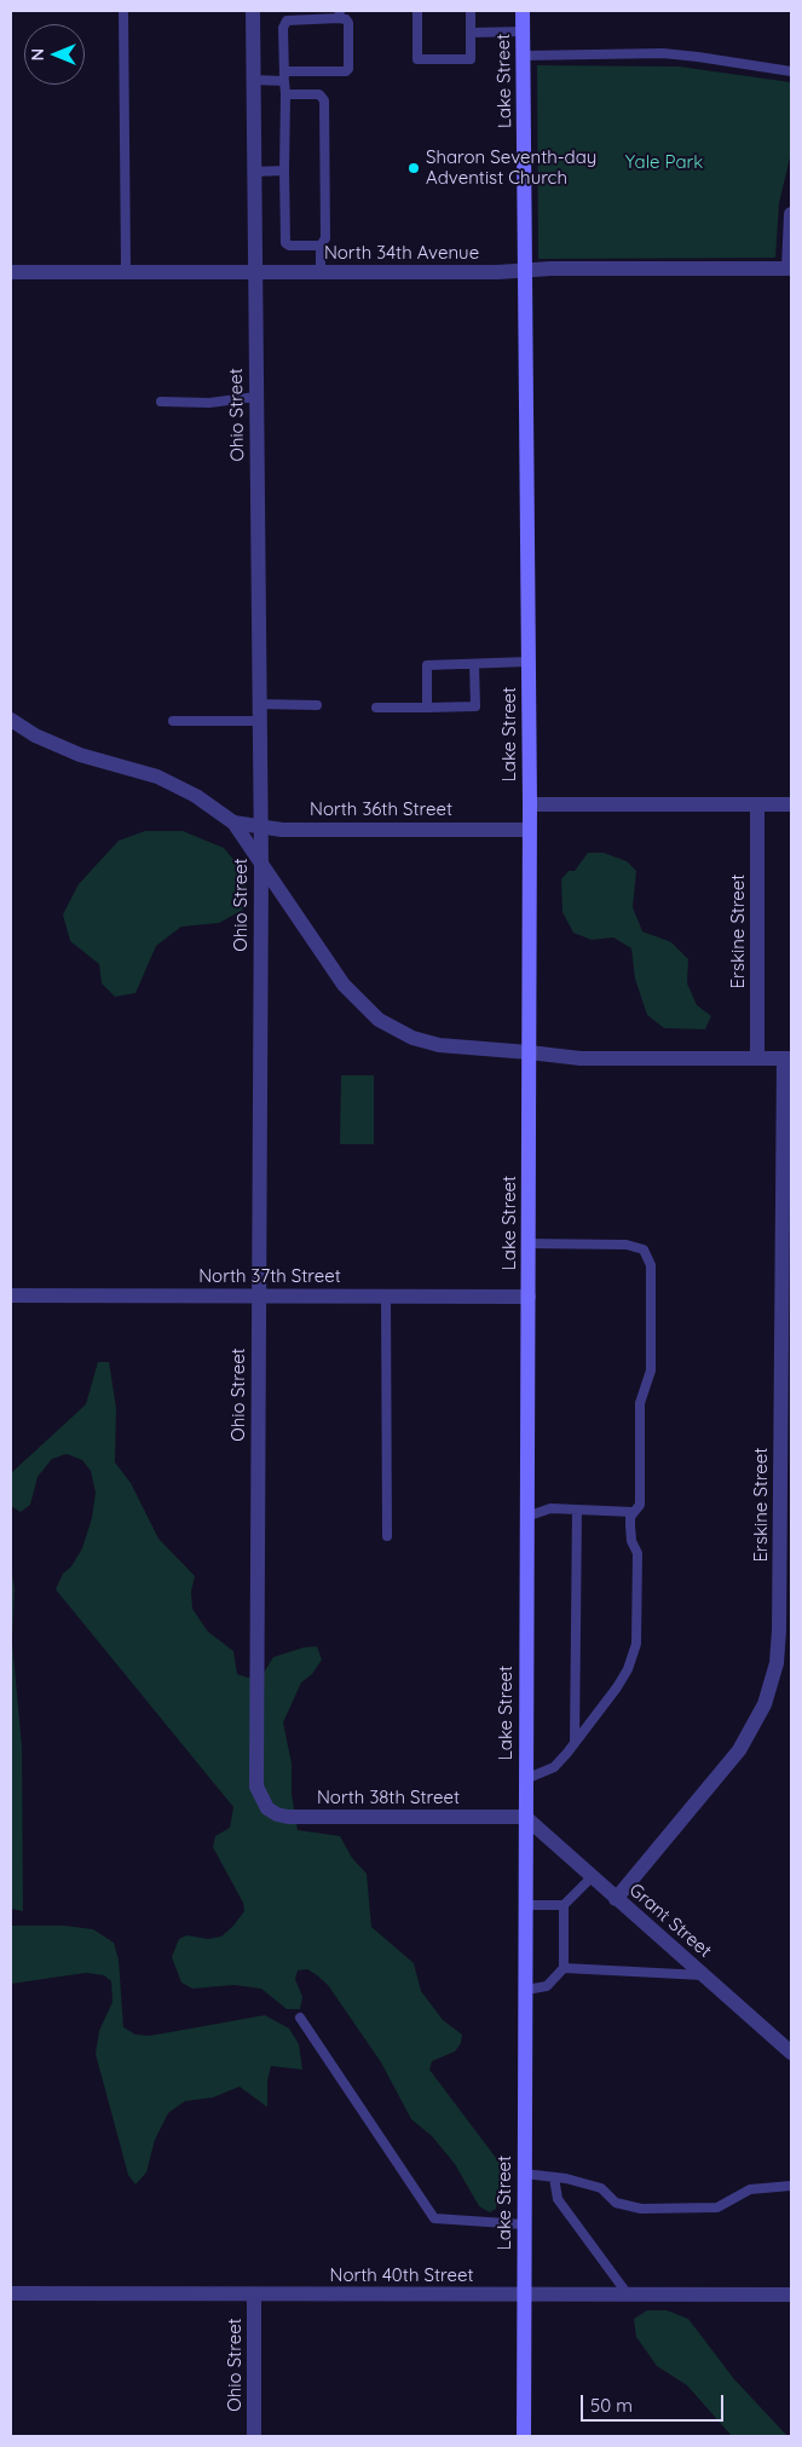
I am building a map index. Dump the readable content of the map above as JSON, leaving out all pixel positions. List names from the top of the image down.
{
  "streets": {
    "main road": ["Lake Street"],
    "street": [
      "North 34th Avenue",
      "Ohio Street",
      "North 36th Street",
      "Erskine Street",
      "North 37th Street",
      "North 38th Street",
      "Grant Street",
      "North 40th Street"
    ]
  },
  "crossings": [
    ["Lake Street", "North 34th Avenue"],
    ["Lake Street", "North 36th Street"],
    ["Lake Street", "North 37th Street"],
    ["Lake Street", "North 38th Street"],
    ["Lake Street", "Grant Street"],
    ["Lake Street", "North 40th Street"],
    ["North 34th Avenue", "Ohio Street"],
    ["Ohio Street", "North 36th Street"],
    ["Ohio Street", "North 37th Street"],
    ["Ohio Street", "North 38th Street"],
    ["Ohio Street", "North 40th Street"],
    ["Erskine Street", "Grant Street"],
    ["North 38th Street", "Grant Street"]
  ],
  "parks": ["Yale Park"],
  "places": ["Sharon Seventh-day Adventist Church"],
  "scale_bar": "50 m",
  "north": "left"
}
